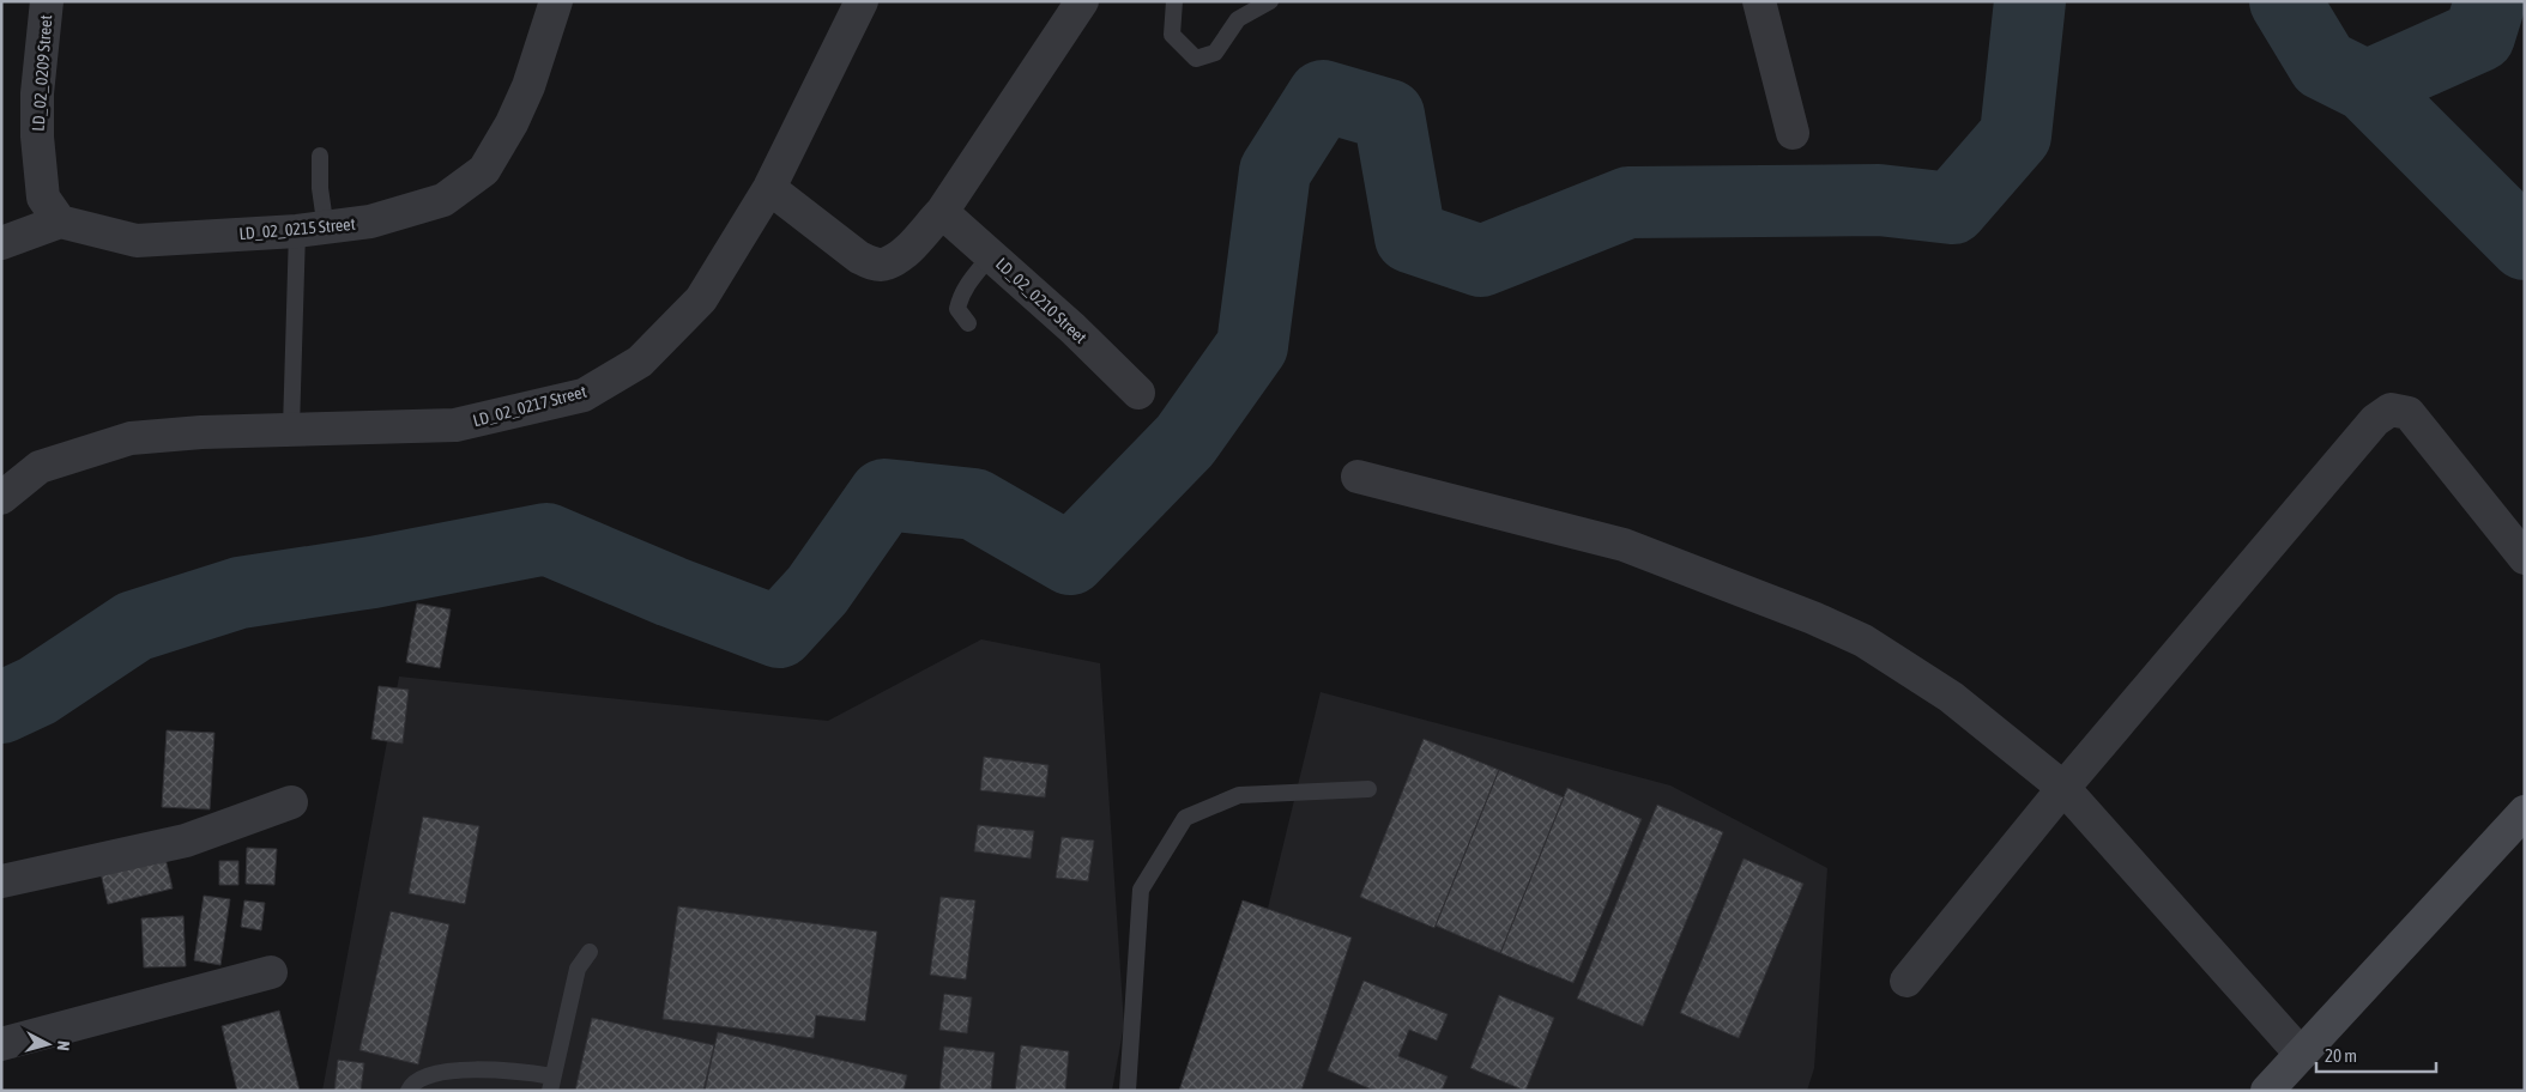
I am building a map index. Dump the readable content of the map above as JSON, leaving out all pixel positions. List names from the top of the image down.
{
  "streets": {
    "street": [
      "LD_02_0209 Street",
      "LD_02_0215 Street",
      "LD_02_0210 Street",
      "LD_02_0217 Street"
    ]
  },
  "crossings": [
    ["LD_02_0209 Street", "LD_02_0215 Street"]
  ],
  "scale_bar": "20 m",
  "north": "right"
}
